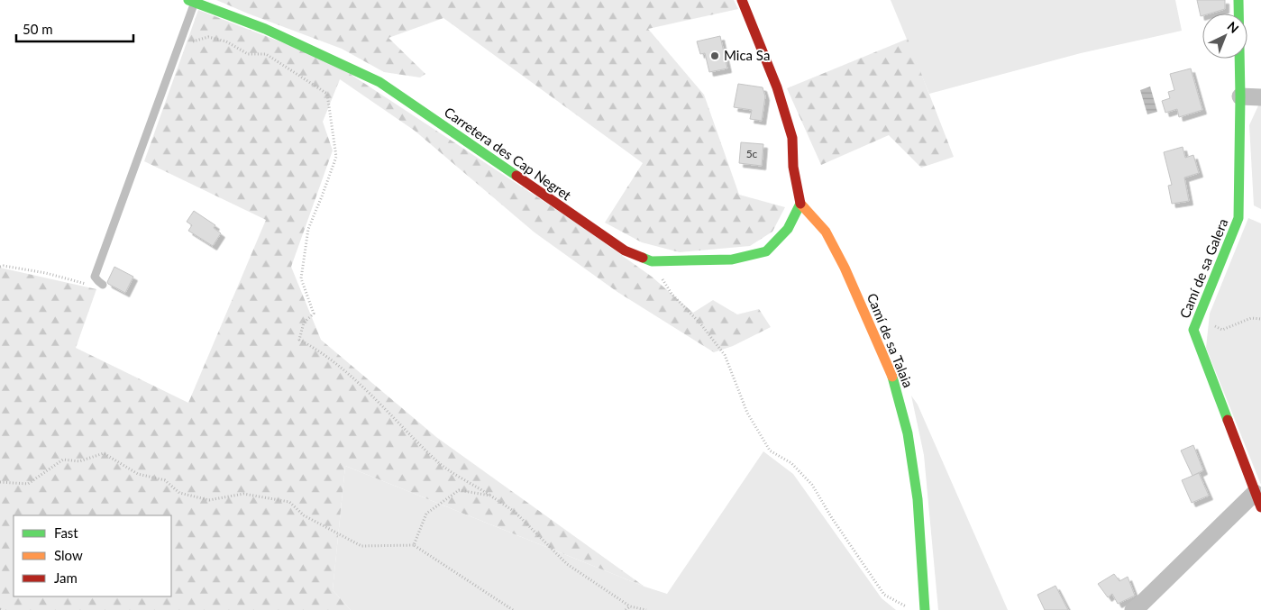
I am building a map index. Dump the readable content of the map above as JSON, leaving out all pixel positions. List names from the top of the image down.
{
  "streets": {
    "street": ["Carretera des Cap Negret", "Camí de sa Galera", "Camí de sa Talaia"]
  },
  "crossings": [
    ["Carretera des Cap Negret", "Camí de sa Talaia"]
  ],
  "places": ["Mica Sa"],
  "house_numbers": ["5c"],
  "legend": ["Fast", "Slow", "Jam"],
  "scale_bar": "50 m",
  "north": "top right"
}
